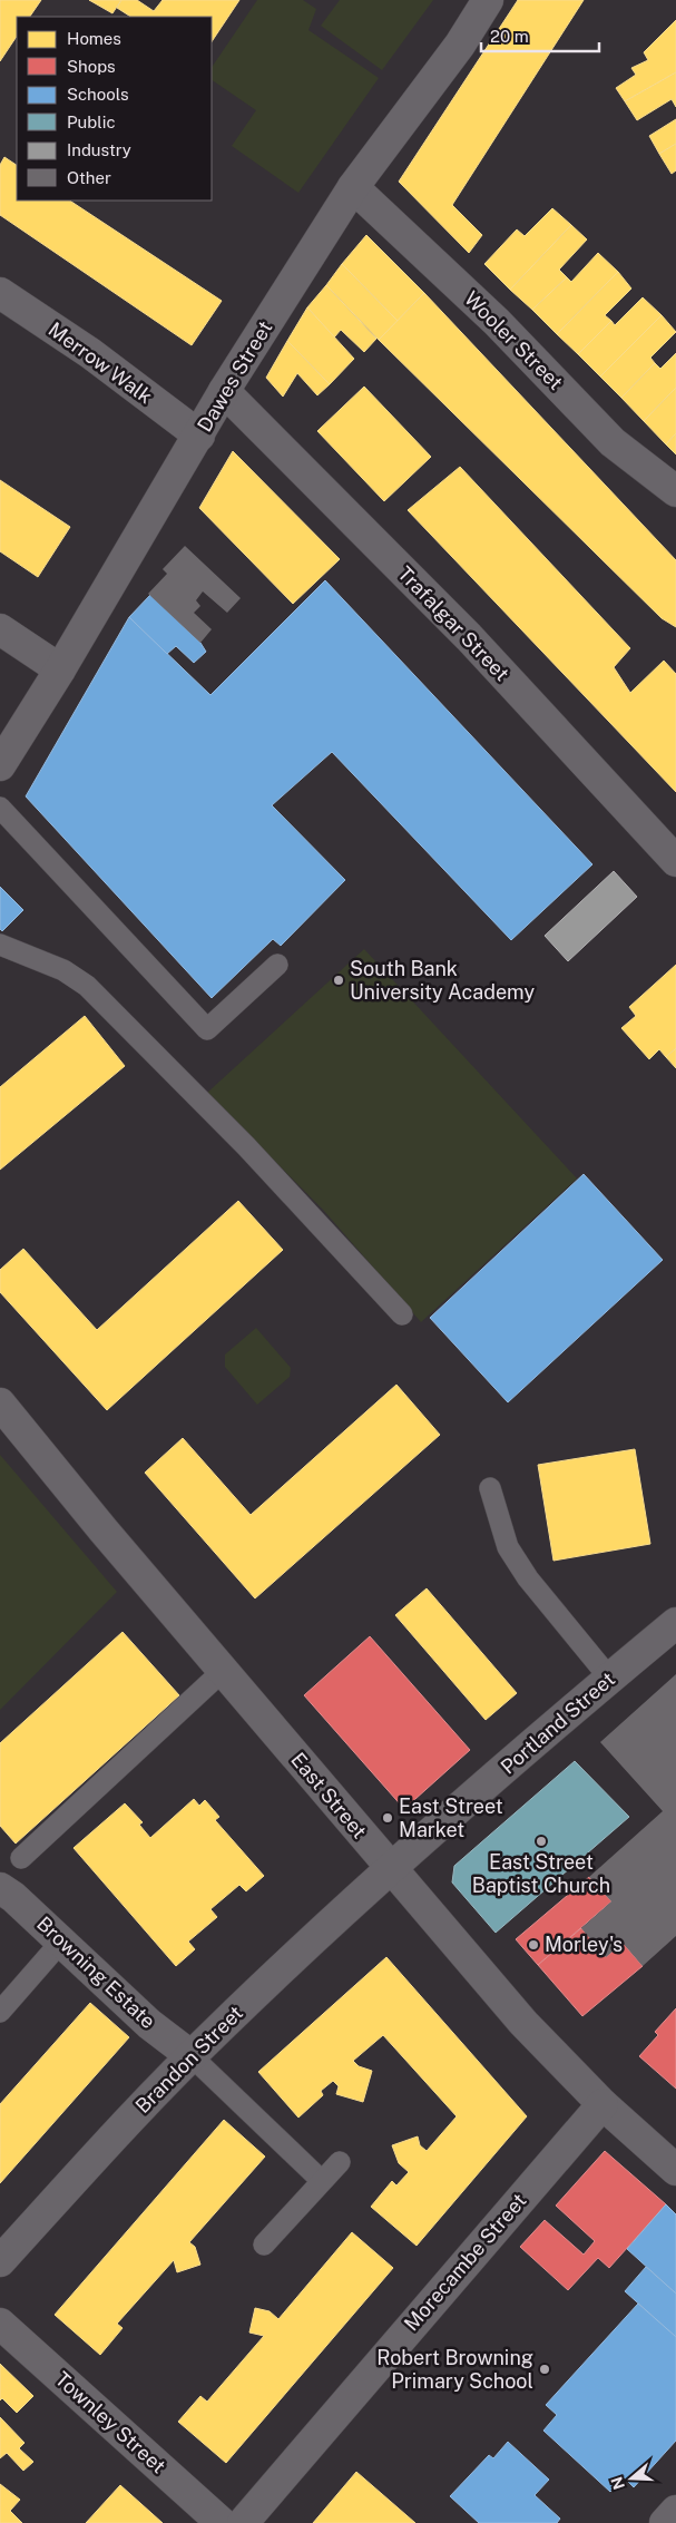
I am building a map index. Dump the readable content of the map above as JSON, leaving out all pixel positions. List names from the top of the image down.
{
  "streets": {
    "street": [
      "Wooler Street",
      "Merrow Walk",
      "Dawes Street",
      "Trafalgar Street",
      "Portland Street",
      "East Street",
      "Browning Estate",
      "Brandon Street",
      "Morecambe Street",
      "Townley Street"
    ]
  },
  "crossings": [
    ["Wooler Street", "Dawes Street"],
    ["Merrow Walk", "Dawes Street"],
    ["Dawes Street", "Trafalgar Street"],
    ["Portland Street", "East Street"],
    ["Portland Street", "Brandon Street"],
    ["East Street", "Brandon Street"],
    ["East Street", "Morecambe Street"],
    ["Browning Estate", "Brandon Street"]
  ],
  "places": [
    "South Bank University Academy",
    "East Street Market",
    "East Street Baptist Church",
    "Morley's",
    "Robert Browning Primary School"
  ],
  "legend": [
    "Homes",
    "Shops",
    "Schools",
    "Public",
    "Industry",
    "Other"
  ],
  "scale_bar": "20 m",
  "north": "left"
}
